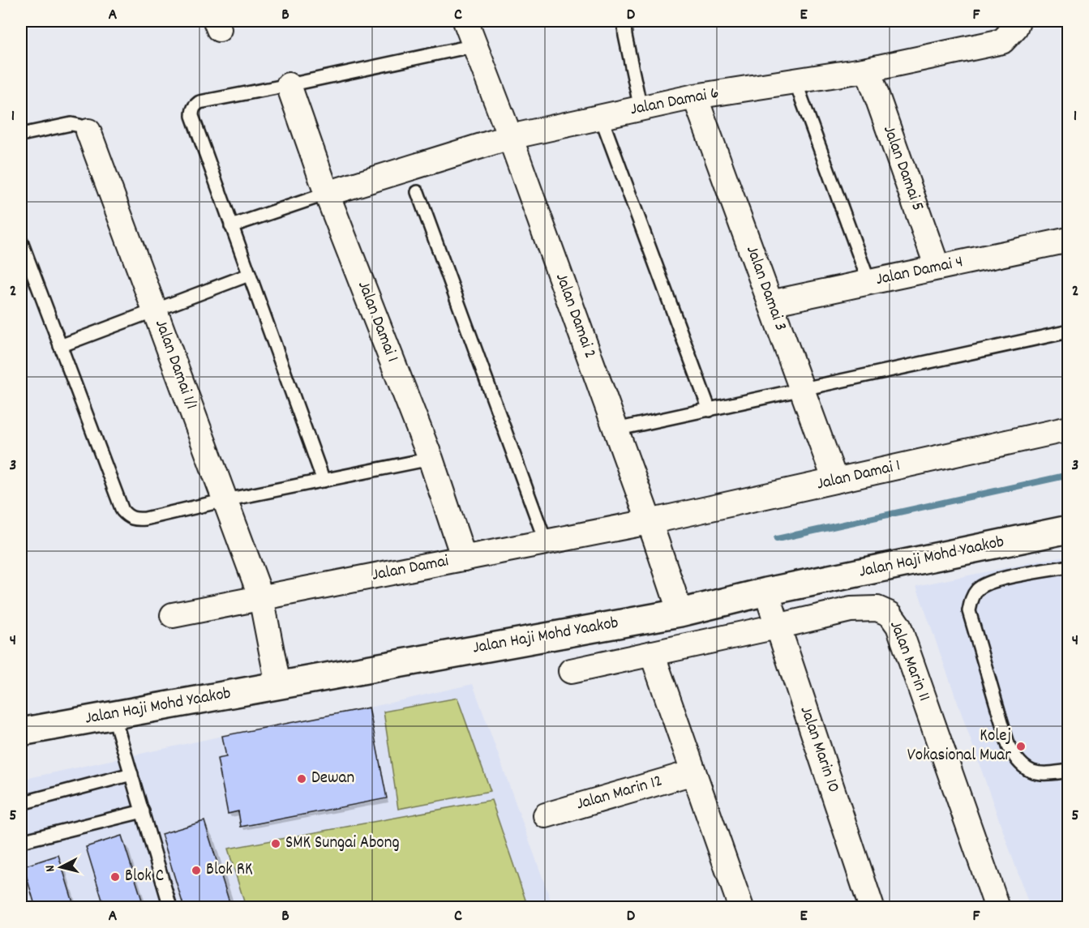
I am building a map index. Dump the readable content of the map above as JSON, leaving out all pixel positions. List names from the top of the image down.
{
  "streets": {
    "street": [
      "Jalan Damai 6",
      "Jalan Damai 5",
      "Jalan Damai 4",
      "Jalan Damai 3",
      "Jalan Damai 2",
      "Jalan Damai 1",
      "Jalan Damai 1/1",
      "Jalan Haji Mohd Yaakob",
      "Jalan Damai",
      "Jalan Marin 11",
      "Jalan Marin 10",
      "Jalan Marin 12"
    ]
  },
  "crossings": [
    ["Jalan Damai 6", "Jalan Damai 5"],
    ["Jalan Damai 6", "Jalan Damai 3"],
    ["Jalan Damai 6", "Jalan Damai 2"],
    ["Jalan Damai 6", "Jalan Damai 1"],
    ["Jalan Damai 5", "Jalan Damai 4"],
    ["Jalan Damai 4", "Jalan Damai 3"],
    ["Jalan Damai 3", "Jalan Damai 1"],
    ["Jalan Damai 2", "Jalan Damai 1"],
    ["Jalan Damai 2", "Jalan Haji Mohd Yaakob"],
    ["Jalan Damai 2", "Jalan Damai"],
    ["Jalan Damai 1", "Jalan Damai"],
    ["Jalan Damai 1/1", "Jalan Haji Mohd Yaakob"],
    ["Jalan Damai 1/1", "Jalan Damai"],
    ["Jalan Haji Mohd Yaakob", "Jalan Marin 10"],
    ["Jalan Marin 11", "Jalan Marin 10"]
  ],
  "places": [
    "Kolej Vokasional Muar",
    "Dewan",
    "SMK Sungai Abong",
    "Blok RK",
    "Blok C"
  ],
  "north": "left",
  "grid": {
    "columns": [
      "A",
      "B",
      "C",
      "D",
      "E",
      "F"
    ],
    "rows": [
      "1",
      "2",
      "3",
      "4",
      "5"
    ]
  }
}
